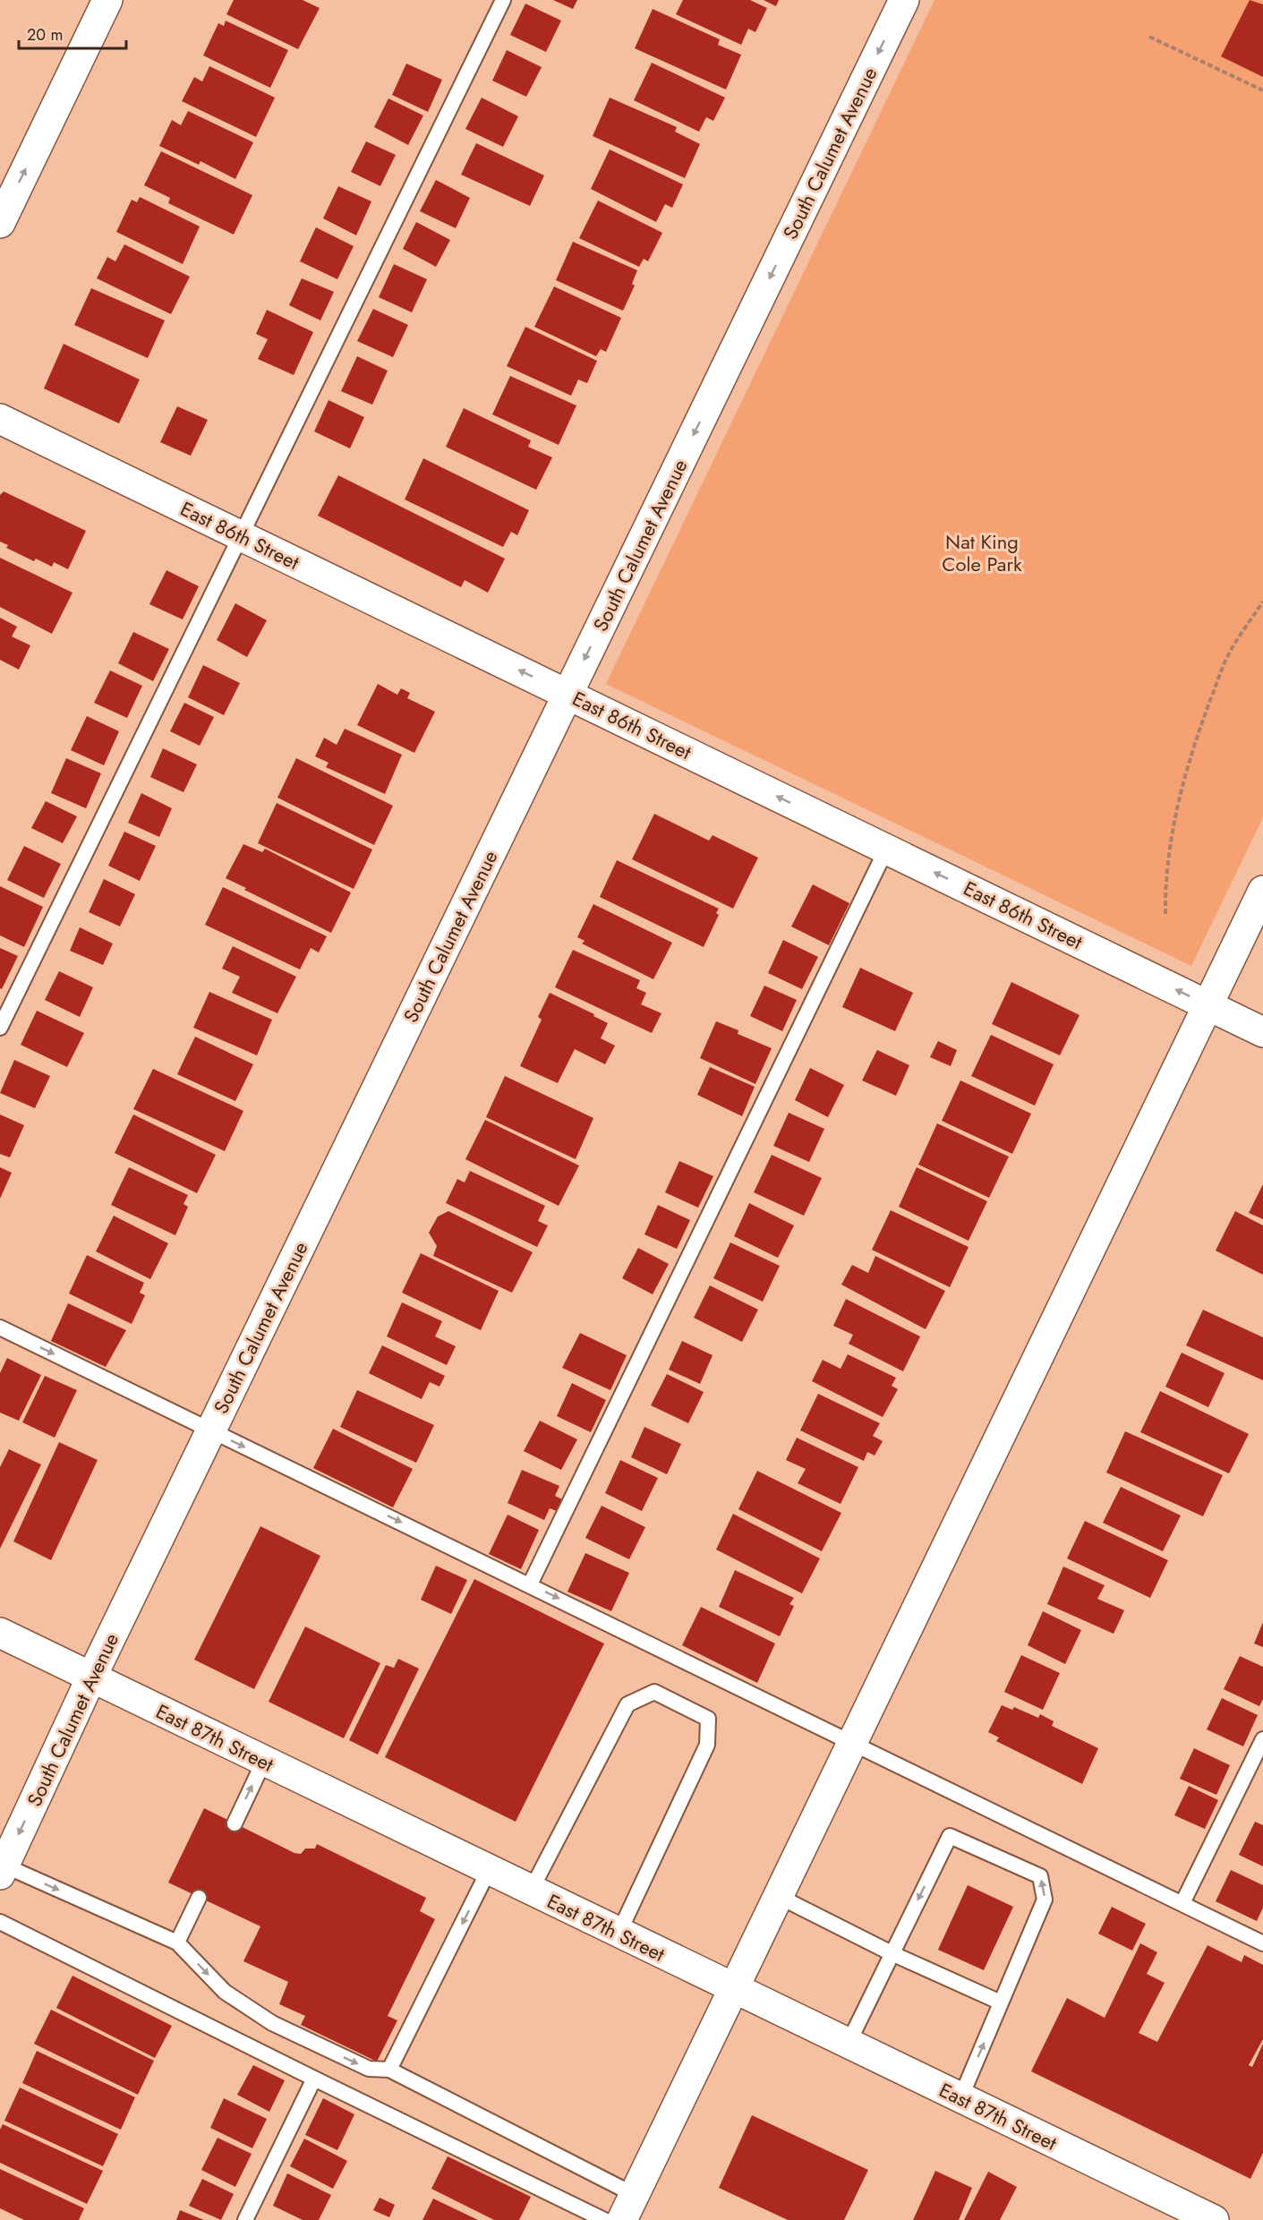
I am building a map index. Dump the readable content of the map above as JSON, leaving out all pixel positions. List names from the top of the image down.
{
  "streets": {
    "street": ["South Calumet Avenue", "East 86th Street", "East 87th Street"]
  },
  "crossings": [
    ["South Calumet Avenue", "East 86th Street"],
    ["South Calumet Avenue", "East 87th Street"]
  ],
  "one_way": ["South Calumet Avenue", "East 86th Street"],
  "parks": ["Nat King Cole Park"],
  "scale_bar": "20 m"
}
